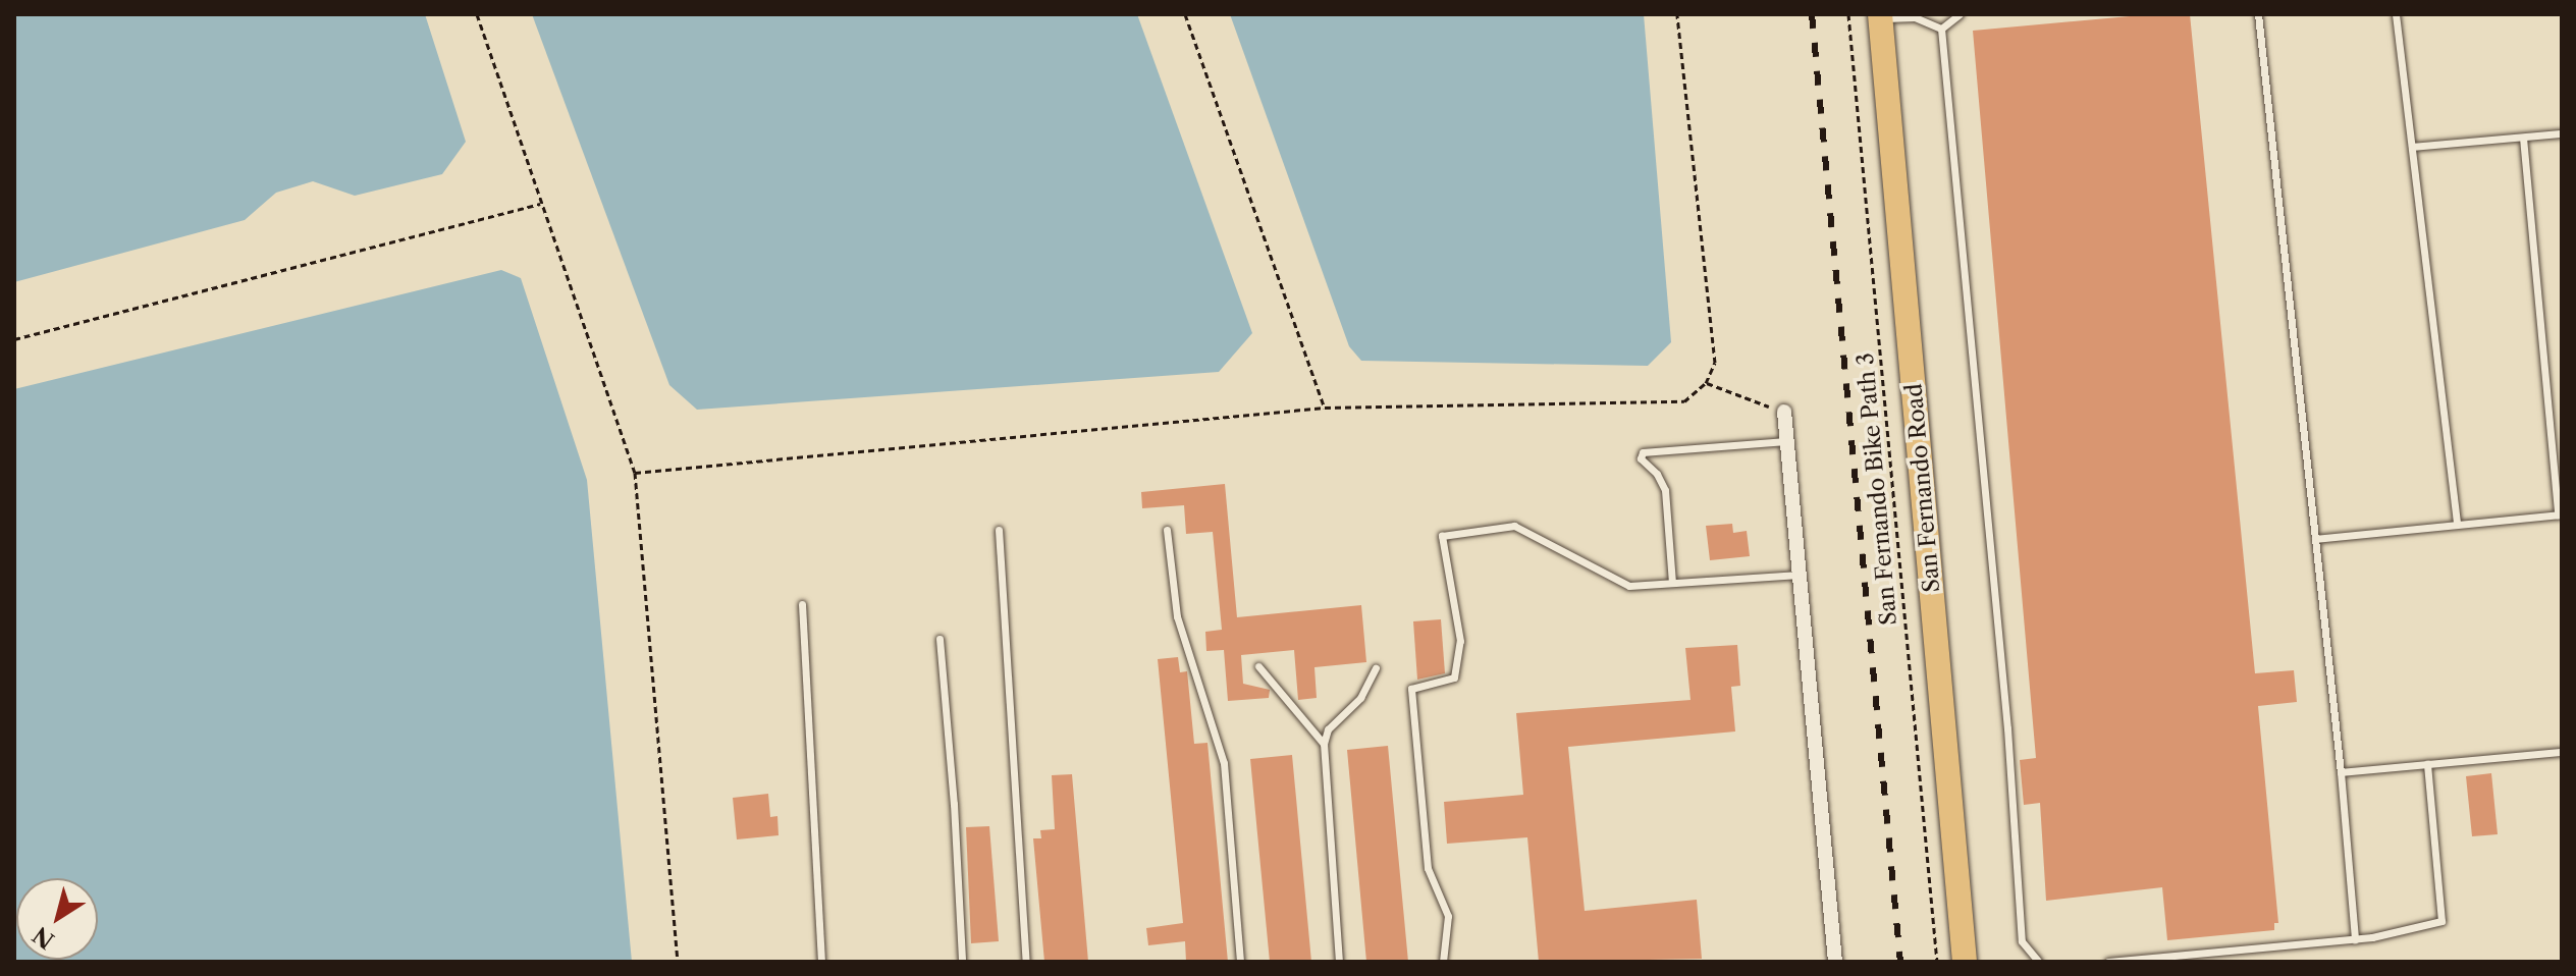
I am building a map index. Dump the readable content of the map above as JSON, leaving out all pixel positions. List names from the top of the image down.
{
  "streets": {
    "main road": ["San Fernando Road"],
    "path": ["San Fernando Bike Path 3"]
  },
  "north": "bottom left"
}
